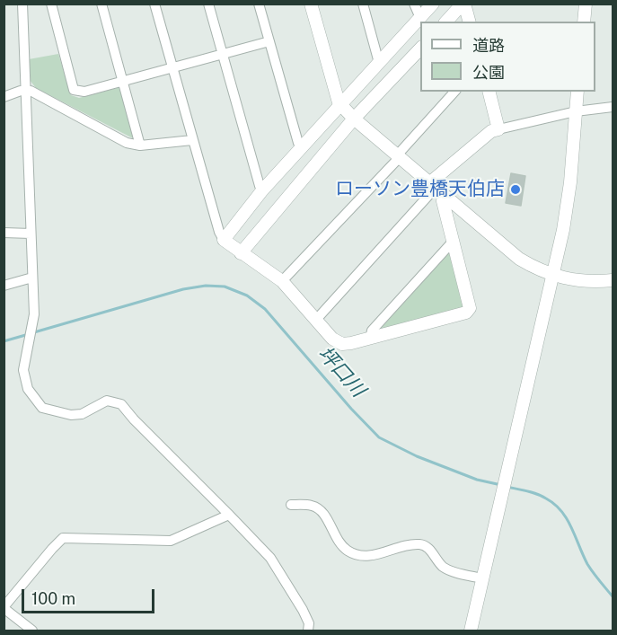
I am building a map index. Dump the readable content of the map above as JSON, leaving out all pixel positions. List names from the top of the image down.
{
  "water": ["坪口川"],
  "places": ["ローソン豊橋天伯店"],
  "legend": ["道路", "公園"],
  "scale_bar": "100 m"
}
